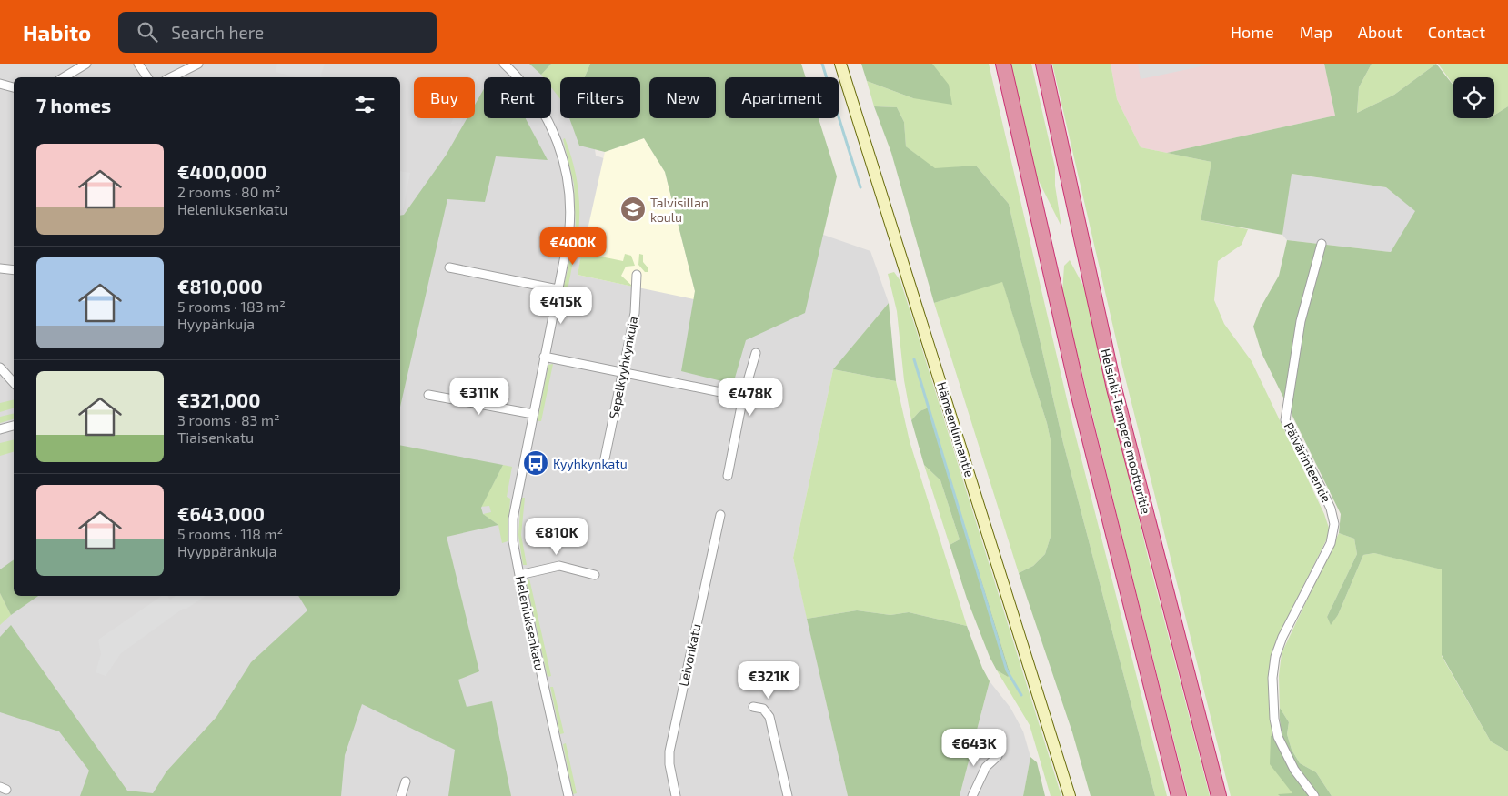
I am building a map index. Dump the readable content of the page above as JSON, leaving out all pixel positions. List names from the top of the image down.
{
  "streets": {
    "highway": ["Helsinki-Tampere moottoritie"],
    "main road": ["Hämeenlinnantie"],
    "street": [
      "Sepelkyyhkynkuja",
      "Päivärinteentie",
      "Heleniuksenkatu",
      "Leivonkatu"
    ]
  },
  "places": {
    "school or university": ["Talvisillan koulu"],
    "bus stop": ["Kyyhkynkatu"]
  },
  "page": {
    "header": "Habito",
    "search": "Search here",
    "nav": [
      "Home",
      "Map",
      "About",
      "Contact"
    ],
    "chip": [
      "Buy",
      "Rent",
      "Filters",
      "New",
      "Apartment"
    ],
    "heading": "7 homes",
    "list": [
      {
        "name": "€400,000",
        "note": "2 rooms · 80 m² · Heleniuksenkatu"
      },
      {
        "name": "€810,000",
        "note": "5 rooms · 183 m² · Hyypänkuja"
      },
      {
        "name": "€321,000",
        "note": "3 rooms · 83 m² · Tiaisenkatu"
      },
      {
        "name": "€643,000",
        "note": "5 rooms · 118 m² · Hyyppäränkuja"
      }
    ],
    "price": [
      "€400K",
      "€415K",
      "€311K",
      "€478K",
      "€810K",
      "€321K",
      "€643K"
    ]
  }
}
